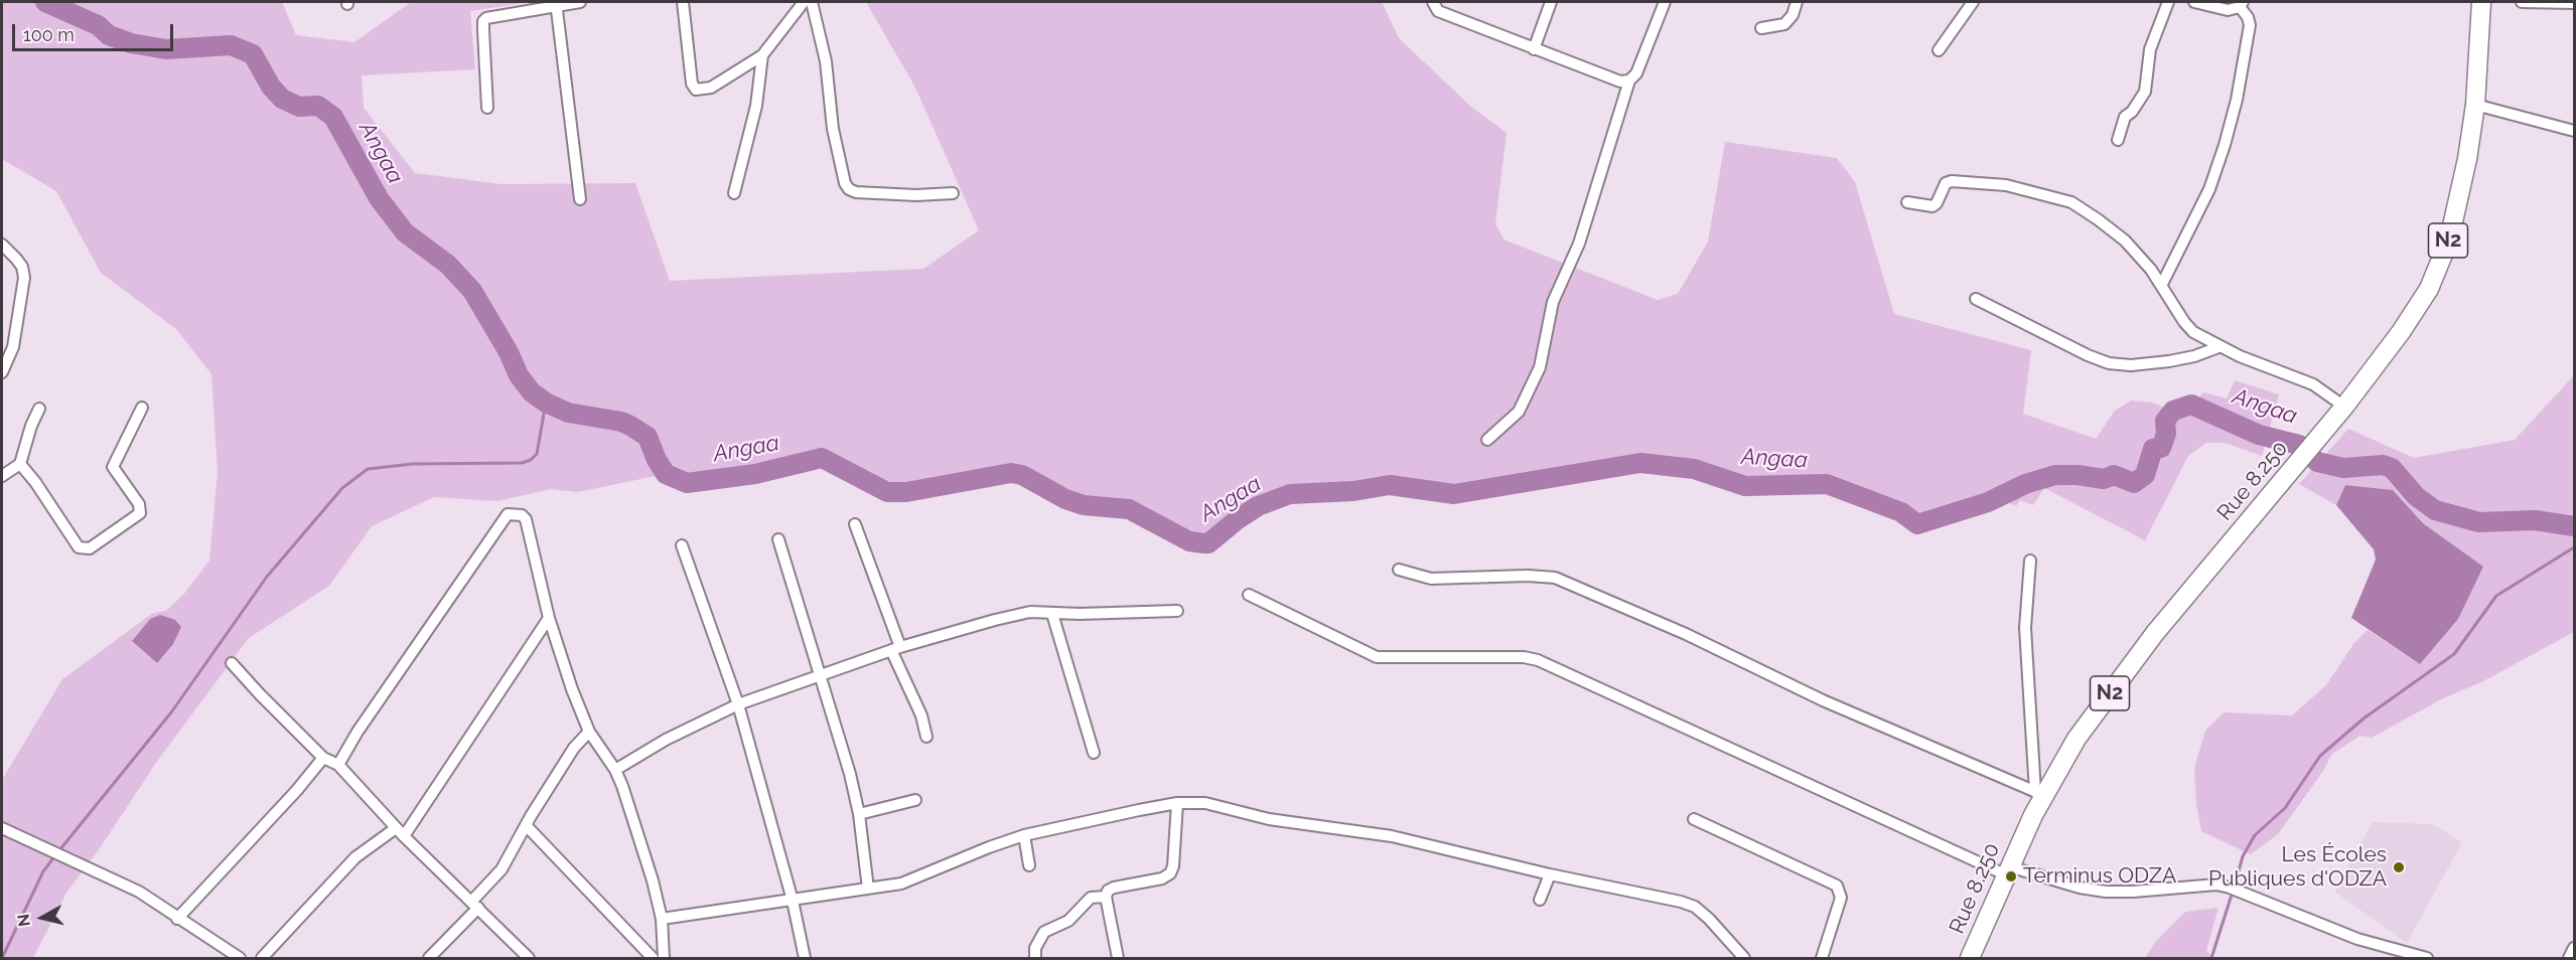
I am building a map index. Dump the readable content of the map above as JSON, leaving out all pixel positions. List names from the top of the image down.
{
  "streets": {
    "highway": ["N2", "Rue 8.250"]
  },
  "water": ["Angaa"],
  "places": ["Les Écoles Publiques d'ODZA", "Terminus ODZA"],
  "scale_bar": "100 m",
  "north": "left"
}
